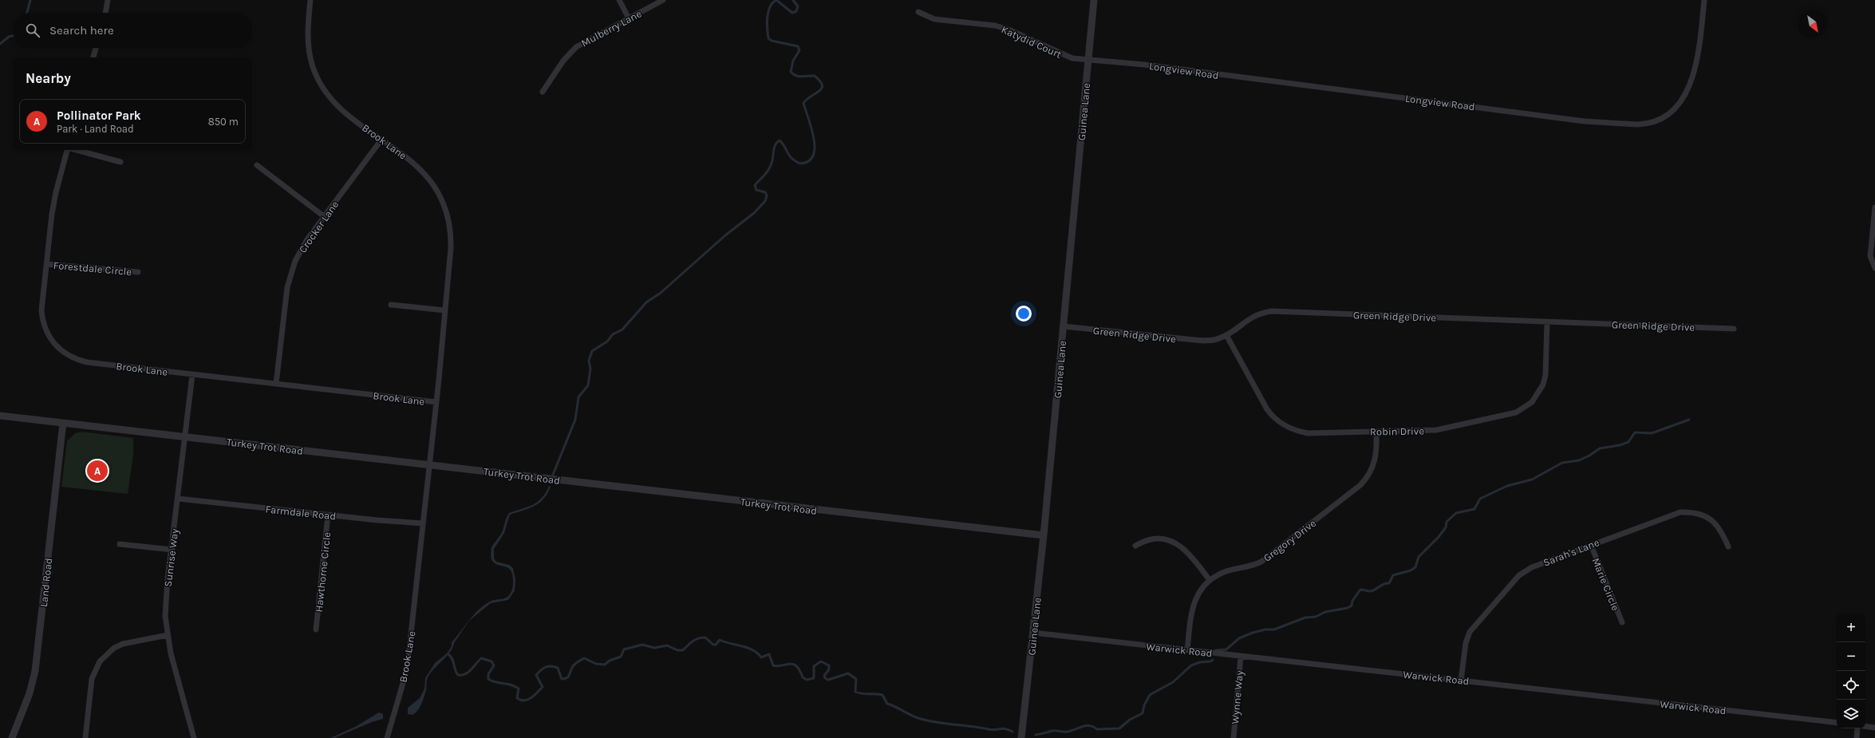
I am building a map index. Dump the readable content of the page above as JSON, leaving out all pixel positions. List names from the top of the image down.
{
  "streets": {
    "street": [
      "Mulberry Lane",
      "Katydid Court",
      "Longview Road",
      "Guinea Lane",
      "Brook Lane",
      "Crocker Lane",
      "Forestdale Circle",
      "Green Ridge Drive",
      "Robin Drive",
      "Turkey Trot Road",
      "Farmdale Road",
      "Gregory Drive",
      "Sarah's Lane",
      "Sunrise Way",
      "Hawthorne Circle",
      "Land Road",
      "Marie Circle",
      "Warwick Road",
      "Wynne Way"
    ]
  },
  "crossings": [
    ["Katydid Court", "Longview Road"],
    ["Katydid Court", "Guinea Lane"],
    ["Longview Road", "Guinea Lane"],
    ["Guinea Lane", "Green Ridge Drive"],
    ["Guinea Lane", "Turkey Trot Road"],
    ["Guinea Lane", "Warwick Road"],
    ["Brook Lane", "Crocker Lane"],
    ["Brook Lane", "Forestdale Circle"],
    ["Brook Lane", "Turkey Trot Road"],
    ["Brook Lane", "Farmdale Road"],
    ["Brook Lane", "Sunrise Way"],
    ["Green Ridge Drive", "Robin Drive"],
    ["Robin Drive", "Gregory Drive"],
    ["Turkey Trot Road", "Sunrise Way"],
    ["Turkey Trot Road", "Land Road"],
    ["Farmdale Road", "Sunrise Way"],
    ["Farmdale Road", "Hawthorne Circle"],
    ["Gregory Drive", "Warwick Road"],
    ["Sarah's Lane", "Marie Circle"],
    ["Sarah's Lane", "Warwick Road"],
    ["Warwick Road", "Wynne Way"]
  ],
  "north": "bottom right",
  "page": {
    "search": "Search here",
    "heading": "Nearby",
    "list": [
      {
        "mark": "A",
        "name": "Pollinator Park",
        "note": "Park · Land Road",
        "value": "850 m"
      }
    ],
    "pins": "A",
    "map_buttons": ["+", "−"]
  }
}
